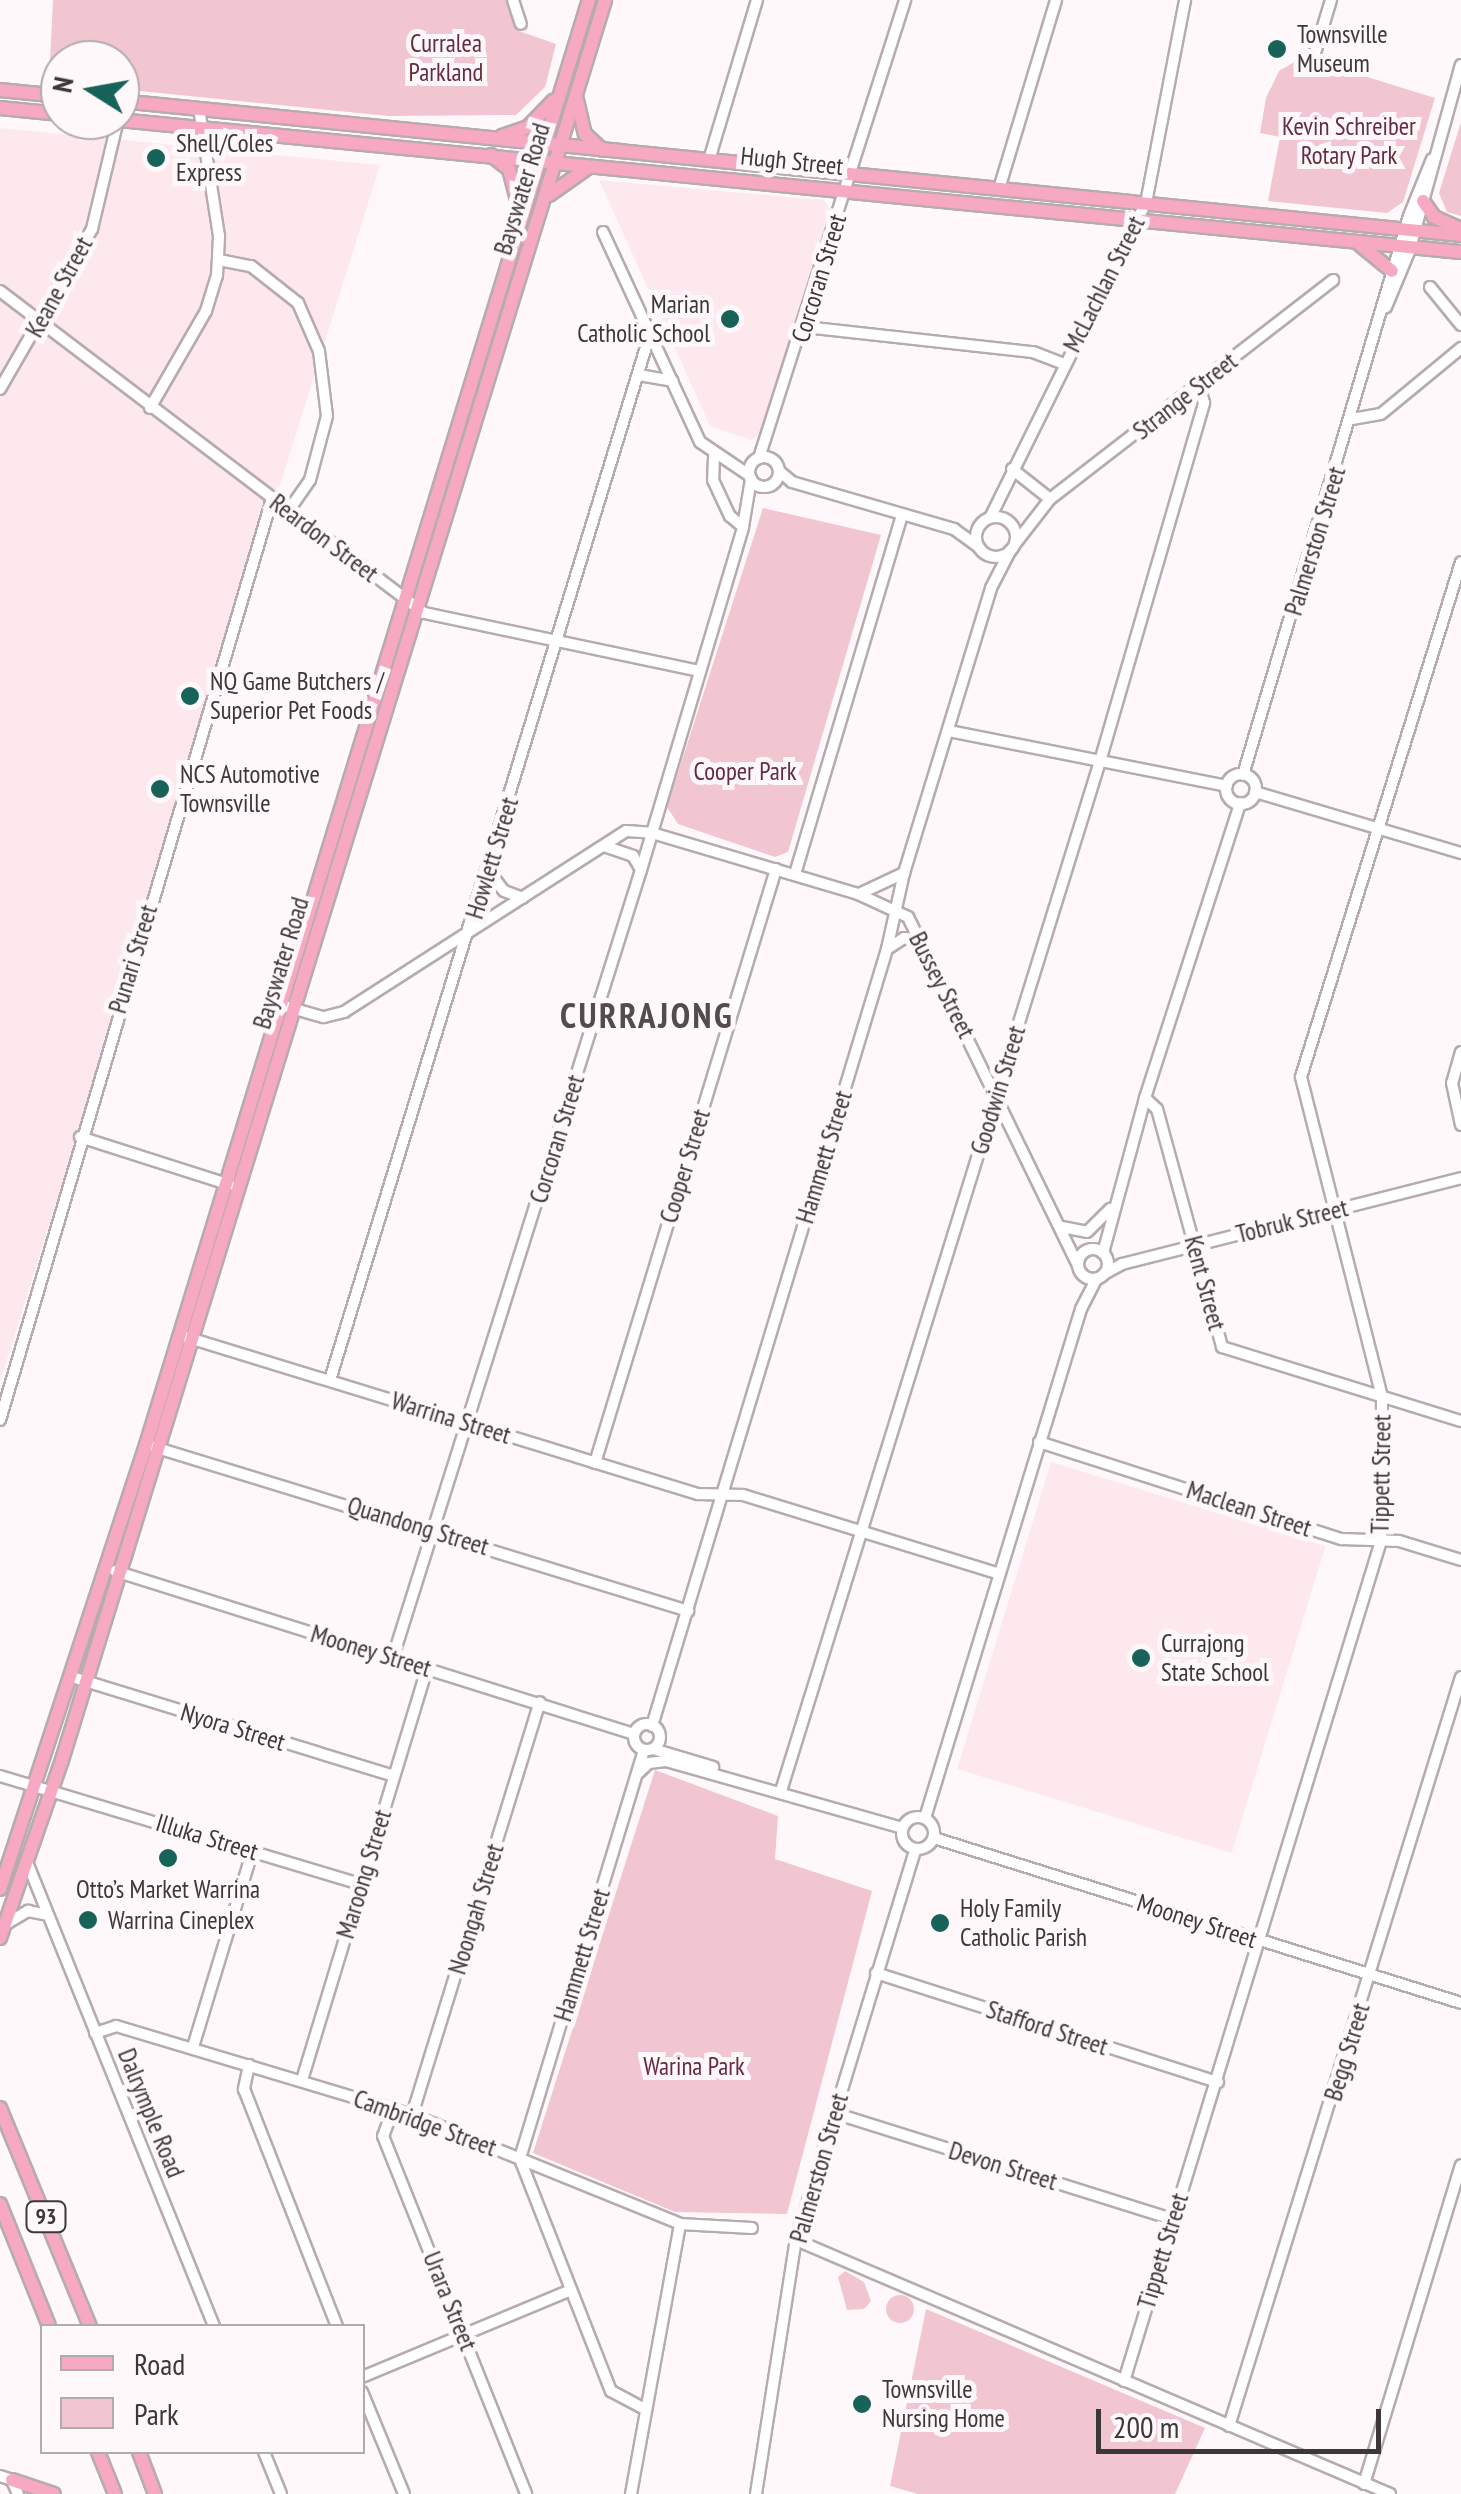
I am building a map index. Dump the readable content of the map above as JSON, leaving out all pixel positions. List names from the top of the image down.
{
  "streets": {
    "main road": ["Hugh Street", "Bayswater Road", "93"],
    "street": [
      "Corcoran Street",
      "McLachlan Street",
      "Keane Street",
      "Strange Street",
      "Reardon Street",
      "Palmerston Street",
      "Howlett Street",
      "Punari Street",
      "Bussey Street",
      "Goodwin Street",
      "Hammett Street",
      "Cooper Street",
      "Tobruk Street",
      "Kent Street",
      "Warrina Street",
      "Tippett Street",
      "Maclean Street",
      "Quandong Street",
      "Mooney Street",
      "Nyora Street",
      "Illuka Street",
      "Maroong Street",
      "Noongah Street",
      "Stafford Street",
      "Begg Street",
      "Dalrymple Road",
      "Cambridge Street",
      "Devon Street",
      "Urara Street"
    ]
  },
  "crossings": [
    ["Hugh Street", "Bayswater Road"],
    ["Hugh Street", "Corcoran Street"],
    ["Hugh Street", "McLachlan Street"],
    ["Hugh Street", "Palmerston Street"],
    ["Bayswater Road", "Reardon Street"],
    ["Bayswater Road", "Warrina Street"],
    ["Bayswater Road", "Quandong Street"],
    ["Bayswater Road", "Mooney Street"],
    ["Bayswater Road", "Nyora Street"],
    ["Bayswater Road", "Illuka Street"],
    ["Bayswater Road", "Dalrymple Road"],
    ["Corcoran Street", "Reardon Street"],
    ["Corcoran Street", "Warrina Street"],
    ["Corcoran Street", "Quandong Street"],
    ["Corcoran Street", "Mooney Street"],
    ["McLachlan Street", "Strange Street"],
    ["McLachlan Street", "Hammett Street"],
    ["Keane Street", "Reardon Street"],
    ["Strange Street", "Goodwin Street"],
    ["Strange Street", "Hammett Street"],
    ["Reardon Street", "Howlett Street"],
    ["Reardon Street", "Punari Street"],
    ["Palmerston Street", "Mooney Street"],
    ["Palmerston Street", "Stafford Street"],
    ["Palmerston Street", "Devon Street"],
    ["Howlett Street", "Warrina Street"],
    ["Bussey Street", "Goodwin Street"],
    ["Bussey Street", "Hammett Street"],
    ["Goodwin Street", "Warrina Street"],
    ["Hammett Street", "Warrina Street"],
    ["Hammett Street", "Quandong Street"],
    ["Hammett Street", "Cambridge Street"],
    ["Cooper Street", "Warrina Street"],
    ["Tobruk Street", "Kent Street"],
    ["Tobruk Street", "Tippett Street"],
    ["Kent Street", "Tippett Street"],
    ["Tippett Street", "Maclean Street"],
    ["Tippett Street", "Mooney Street"],
    ["Tippett Street", "Stafford Street"],
    ["Tippett Street", "Devon Street"],
    ["Mooney Street", "Maroong Street"],
    ["Mooney Street", "Noongah Street"],
    ["Mooney Street", "Begg Street"],
    ["Nyora Street", "Maroong Street"],
    ["Illuka Street", "Maroong Street"],
    ["Maroong Street", "Cambridge Street"],
    ["Noongah Street", "Cambridge Street"],
    ["Dalrymple Road", "Cambridge Street"],
    ["Cambridge Street", "Urara Street"]
  ],
  "districts": ["CURRAJONG"],
  "parks": [
    "Curralea Parkland",
    "Kevin Schreiber Rotary Park",
    "Cooper Park",
    "Warina Park"
  ],
  "places": [
    "Townsville Museum",
    "Shell/Coles Express",
    "Marian Catholic School",
    "NQ Game Butchers / Superior Pet Foods",
    "NCS Automotive Townsville",
    "Currajong State School",
    "Otto’s Market Warrina",
    "Warrina Cineplex",
    "Holy Family Catholic Parish",
    "Townsville Nursing Home"
  ],
  "legend": ["Road", "Park"],
  "scale_bar": "200 m",
  "north": "left"
}
